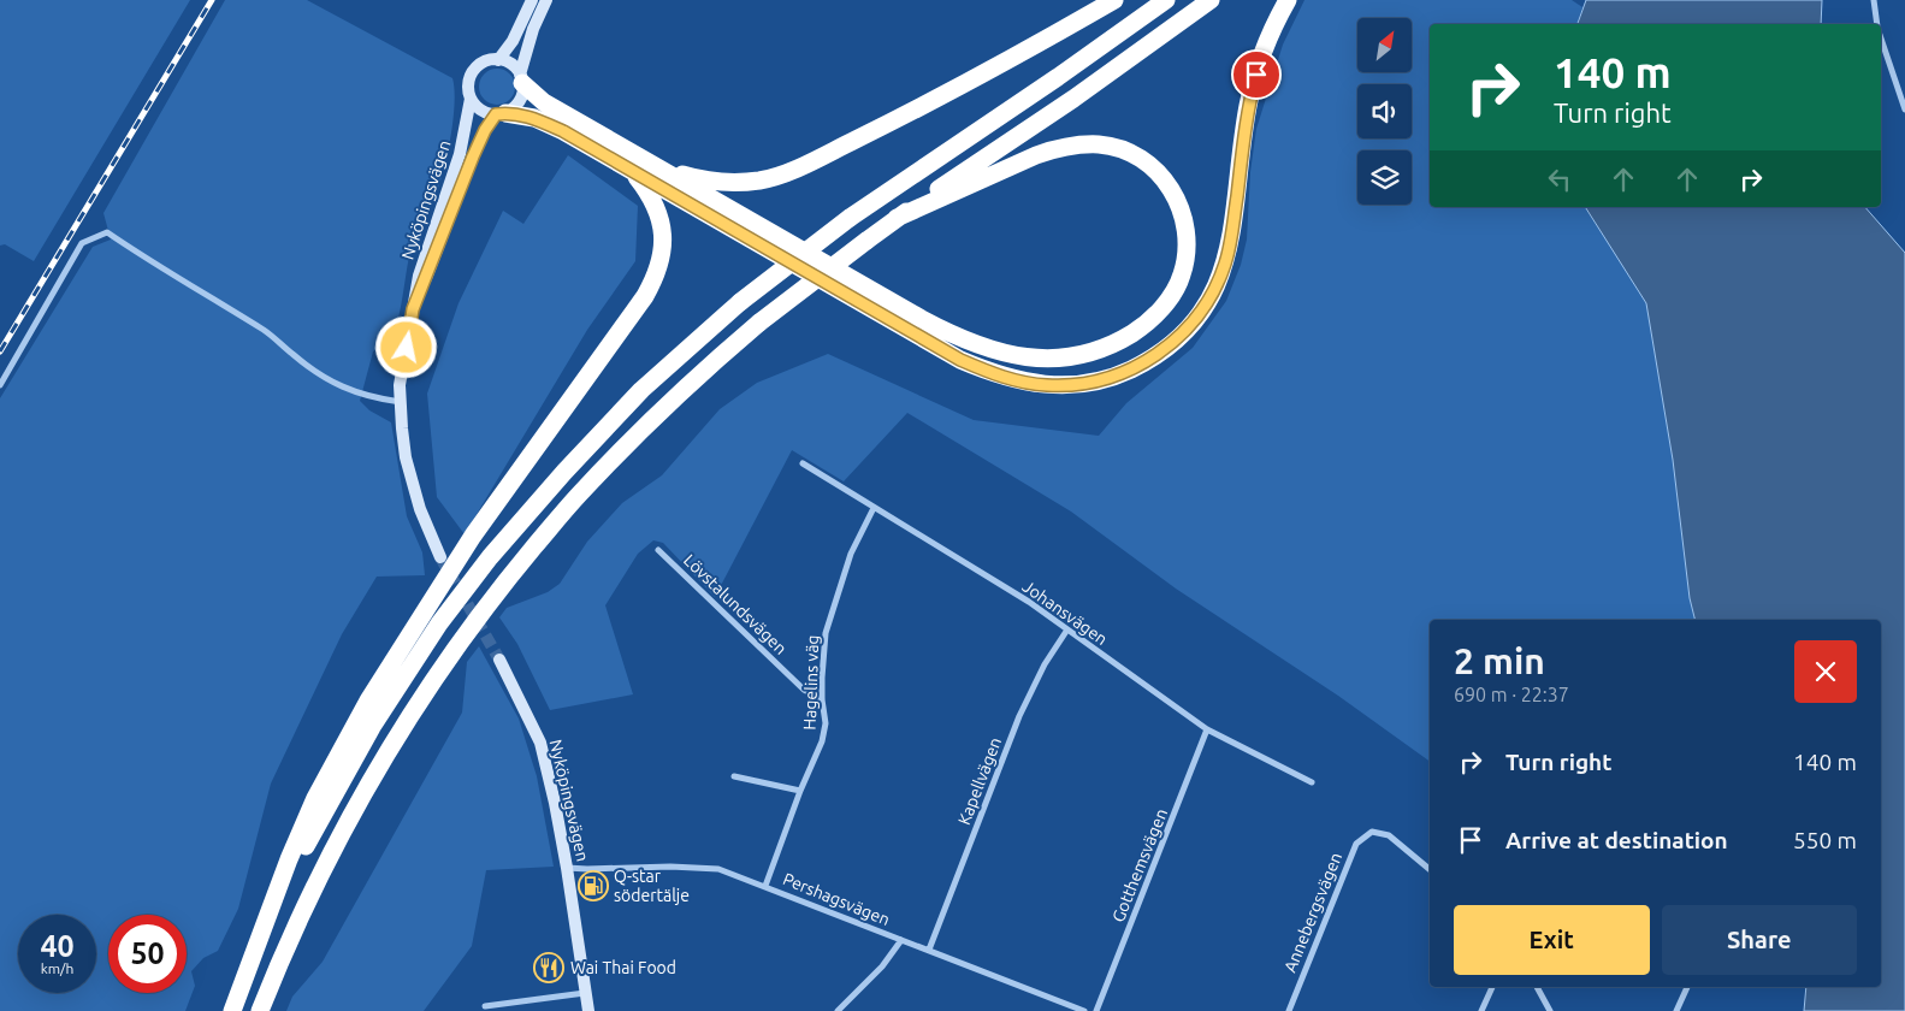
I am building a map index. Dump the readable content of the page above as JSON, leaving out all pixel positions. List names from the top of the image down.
{
  "streets": {
    "main road": ["Nyköpingsvägen"],
    "street": [
      "Lövstalundsvägen",
      "Johansvägen",
      "Hagelins väg",
      "Kapellvägen",
      "Gotthemsvägen",
      "Pershagsvägen",
      "Annebergsvägen"
    ]
  },
  "crossings": [
    ["Nyköpingsvägen", "Pershagsvägen"],
    ["Lövstalundsvägen", "Hagelins väg"],
    ["Johansvägen", "Hagelins väg"],
    ["Johansvägen", "Kapellvägen"],
    ["Johansvägen", "Gotthemsvägen"],
    ["Hagelins väg", "Pershagsvägen"],
    ["Kapellvägen", "Pershagsvägen"]
  ],
  "places": {
    "fuel station": ["Q-star södertälje"],
    "restaurant": ["Wai Thai Food"]
  },
  "north": "top right",
  "page": {
    "turn": ["140 m", "Turn right"],
    "heading": ["2 min", "690 m · 22:37"],
    "list": [
      {
        "name": "Turn right",
        "value": "140 m"
      },
      {
        "name": "Arrive at destination",
        "value": "550 m"
      }
    ],
    "buttons": ["Exit", "Share"],
    "speed": "40 km/h",
    "limit": "50"
  }
}
